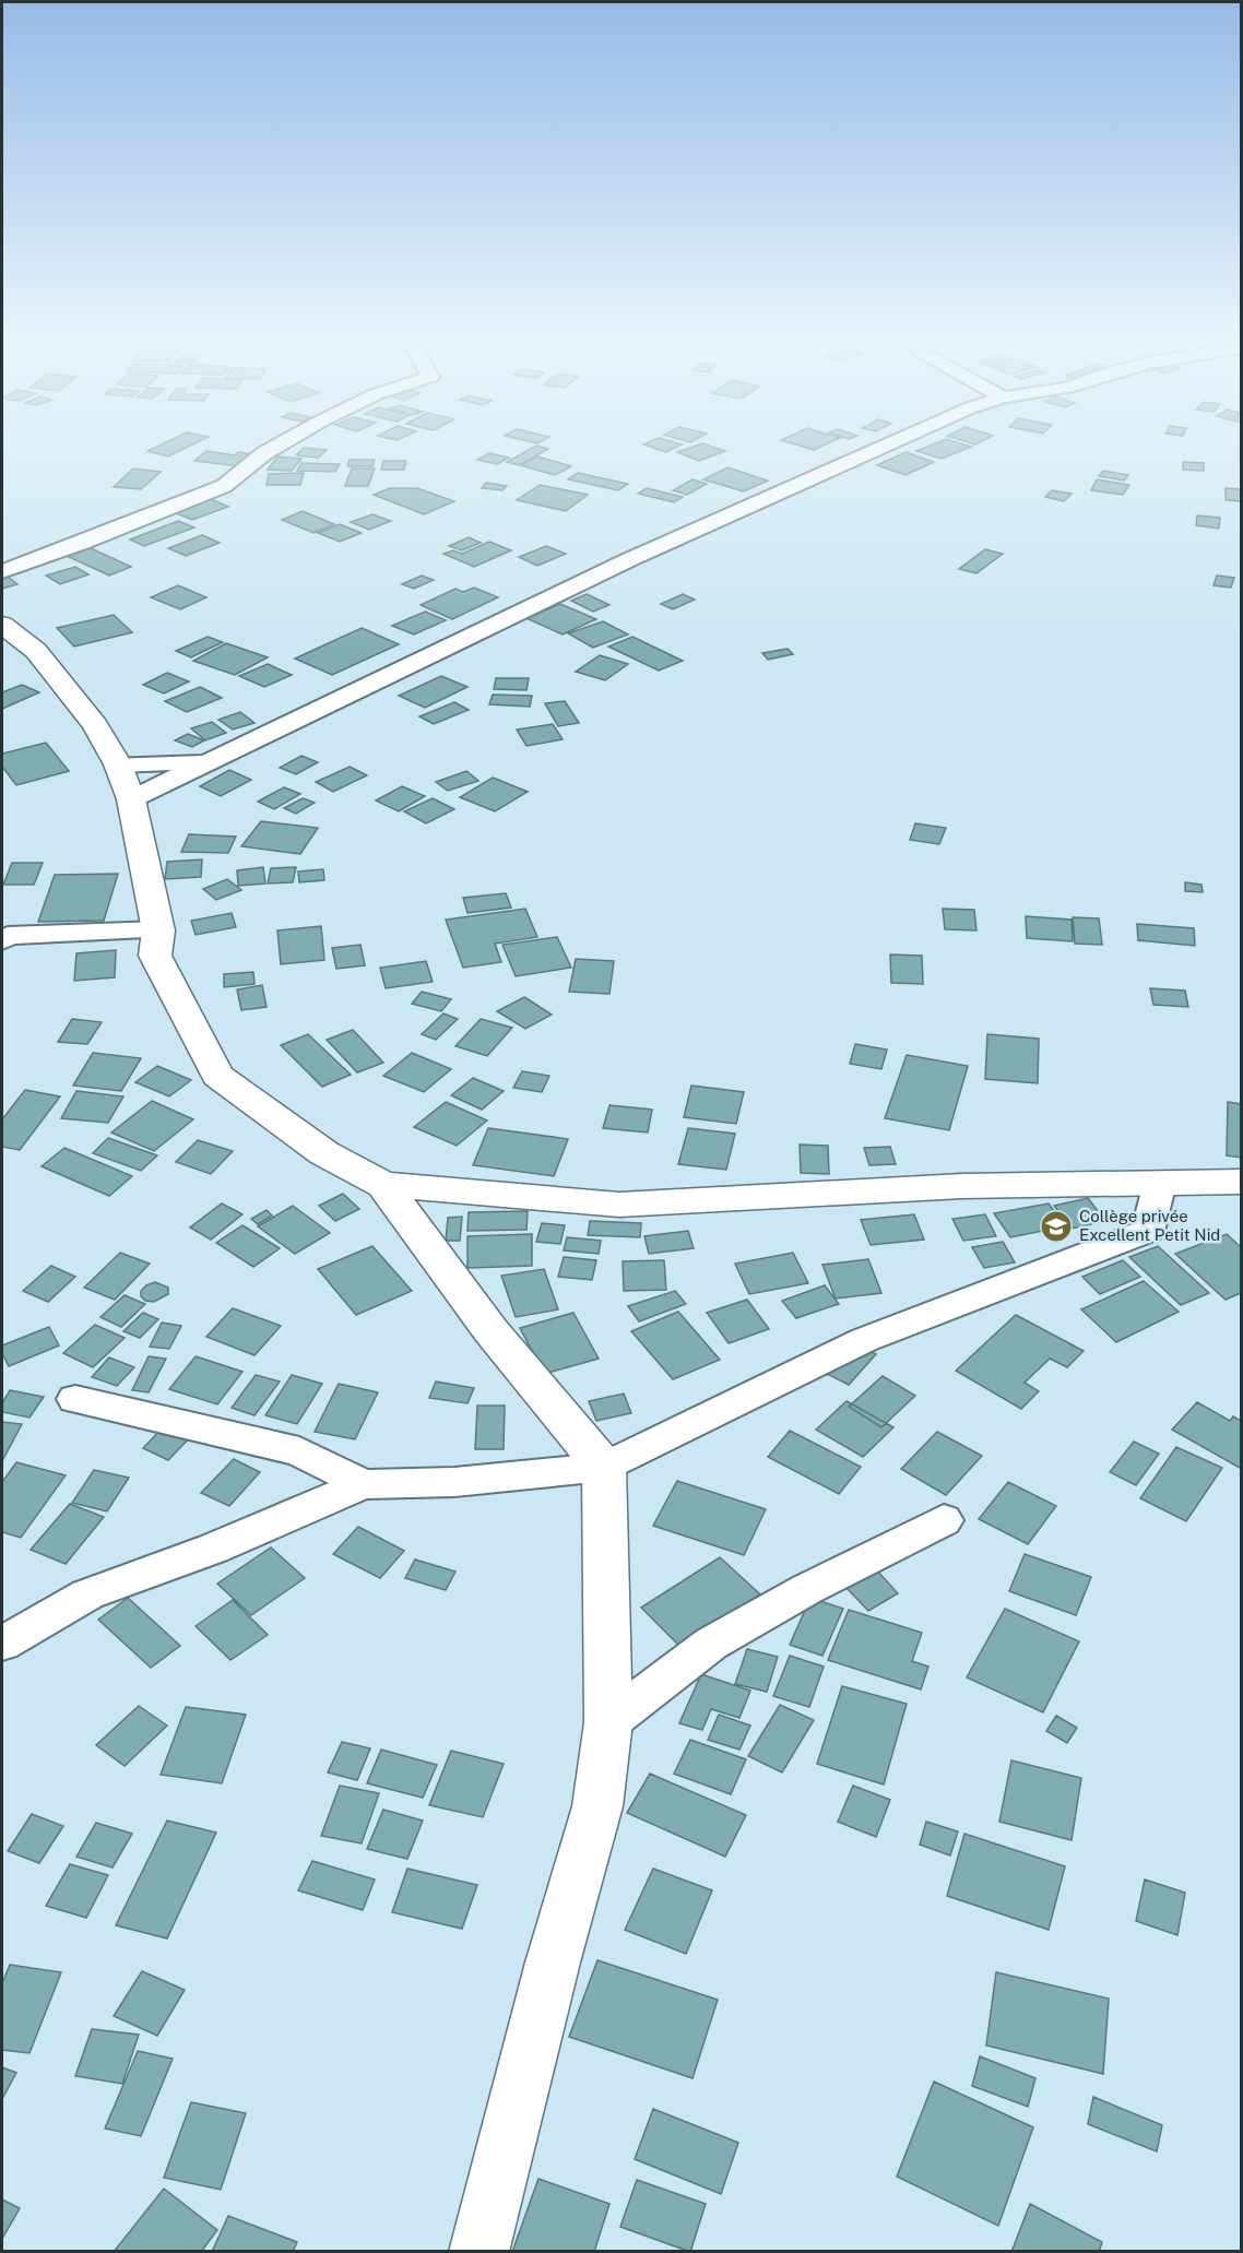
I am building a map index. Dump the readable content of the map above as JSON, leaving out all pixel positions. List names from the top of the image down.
{
  "places": {
    "school or university": ["Collège privée Excellent Petit Nid"]
  }
}
